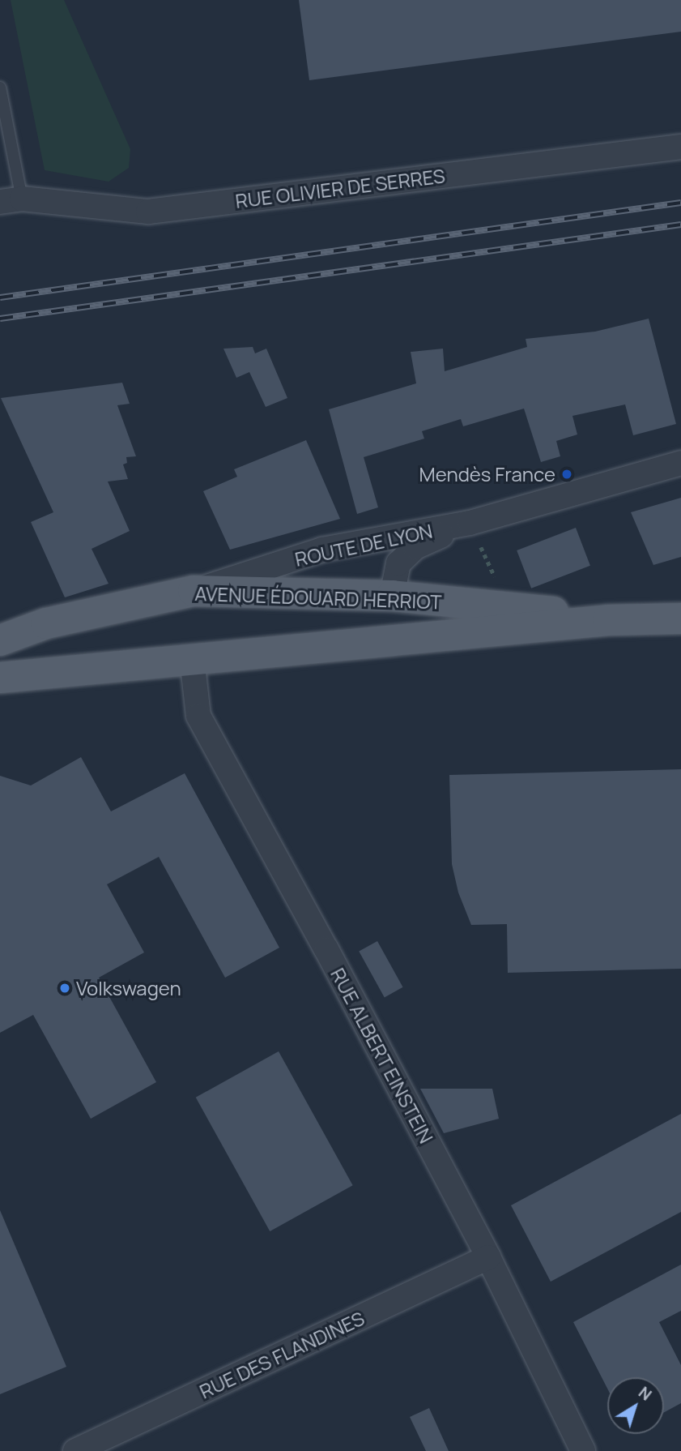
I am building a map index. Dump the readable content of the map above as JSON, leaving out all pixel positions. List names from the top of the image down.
{
  "streets": {
    "main road": ["AVENUE ÉDOUARD HERRIOT"],
    "street": [
      "RUE OLIVIER DE SERRES",
      "ROUTE DE LYON",
      "RUE ALBERT EINSTEIN",
      "RUE DES FLANDINES"
    ]
  },
  "crossings": [
    ["ROUTE DE LYON", "AVENUE ÉDOUARD HERRIOT"],
    ["AVENUE ÉDOUARD HERRIOT", "RUE ALBERT EINSTEIN"],
    ["RUE ALBERT EINSTEIN", "RUE DES FLANDINES"]
  ],
  "places": ["Mendès France", "Volkswagen"],
  "north": "top right"
}
